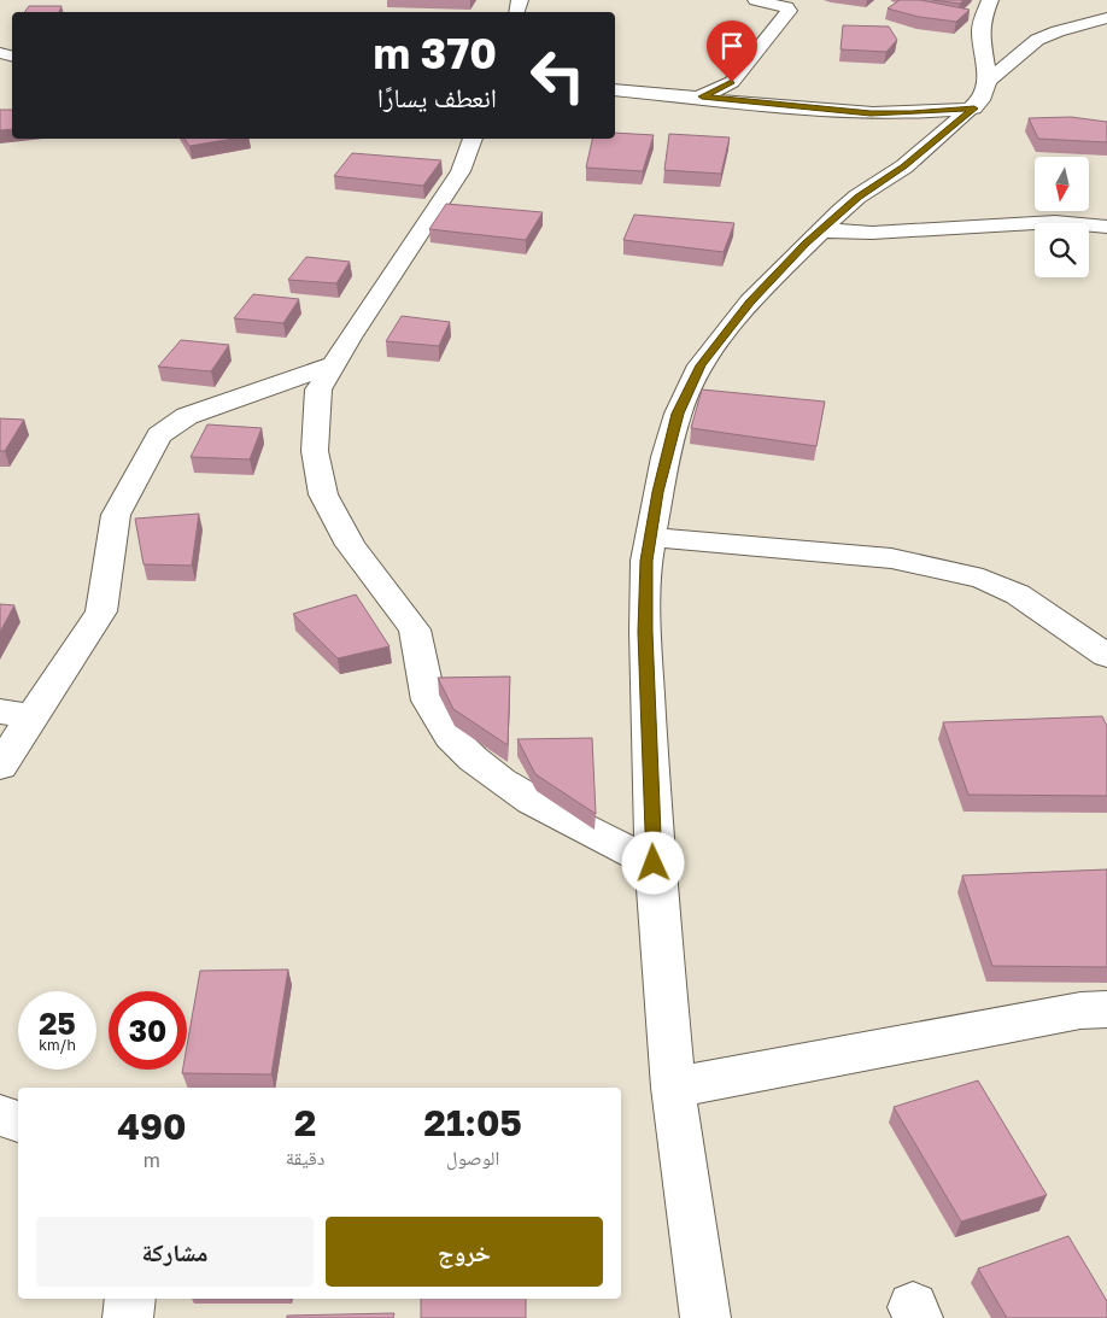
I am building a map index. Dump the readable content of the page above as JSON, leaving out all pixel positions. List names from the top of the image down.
{
  "north": "bottom",
  "page": {
    "turn": ["370 m", "انعطف يسارًا"],
    "speed": "25 km/h",
    "limit": "30",
    "eta": [
      "21:05",
      "الوصول",
      "2",
      "دقيقة",
      "490",
      "m"
    ],
    "buttons": ["خروج", "مشاركة"]
  }
}
